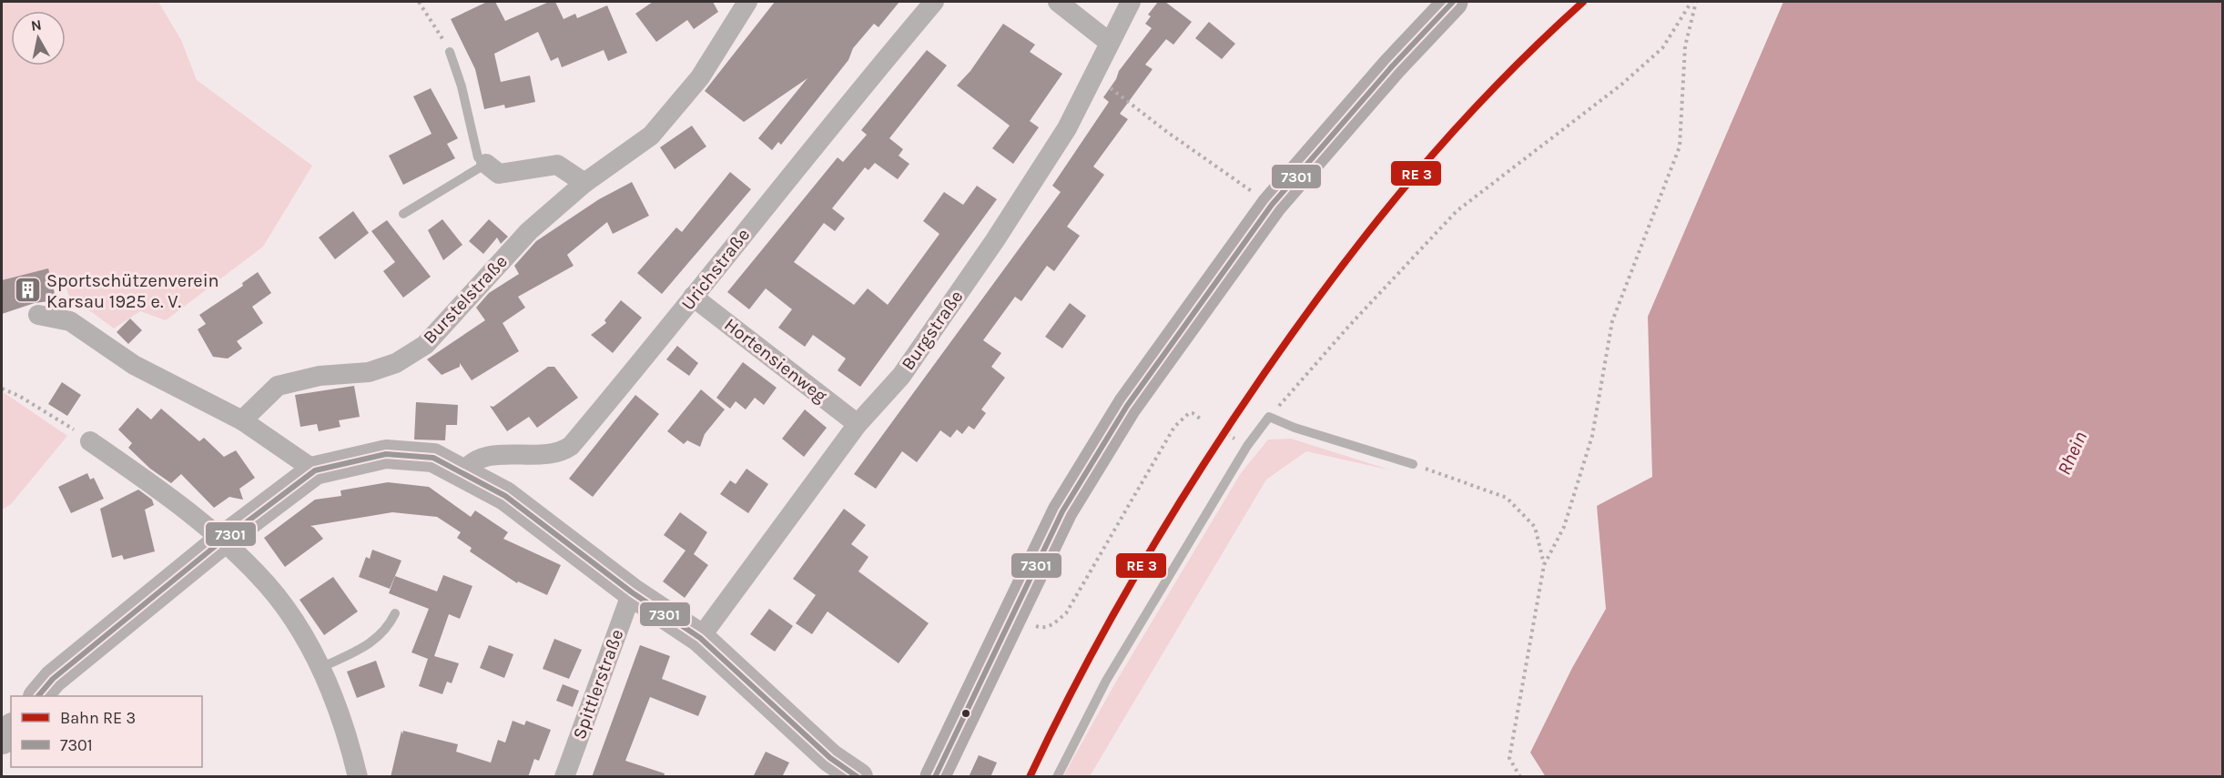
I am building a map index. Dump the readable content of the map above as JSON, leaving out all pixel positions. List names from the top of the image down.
{
  "streets": {
    "street": [
      "Urichstraße",
      "Burstelstraße",
      "Burgstraße",
      "Hortensienweg",
      "Spittlerstraße"
    ]
  },
  "crossings": [
    ["Urichstraße", "Hortensienweg"],
    ["Burgstraße", "Hortensienweg"]
  ],
  "water": ["Rhein"],
  "places": {
    "building": ["Sportschützenverein Karsau 1925 e. V."]
  },
  "lines": ["transit line 7301"],
  "legend": ["Bahn RE 3", "7301"],
  "north": "top"
}
